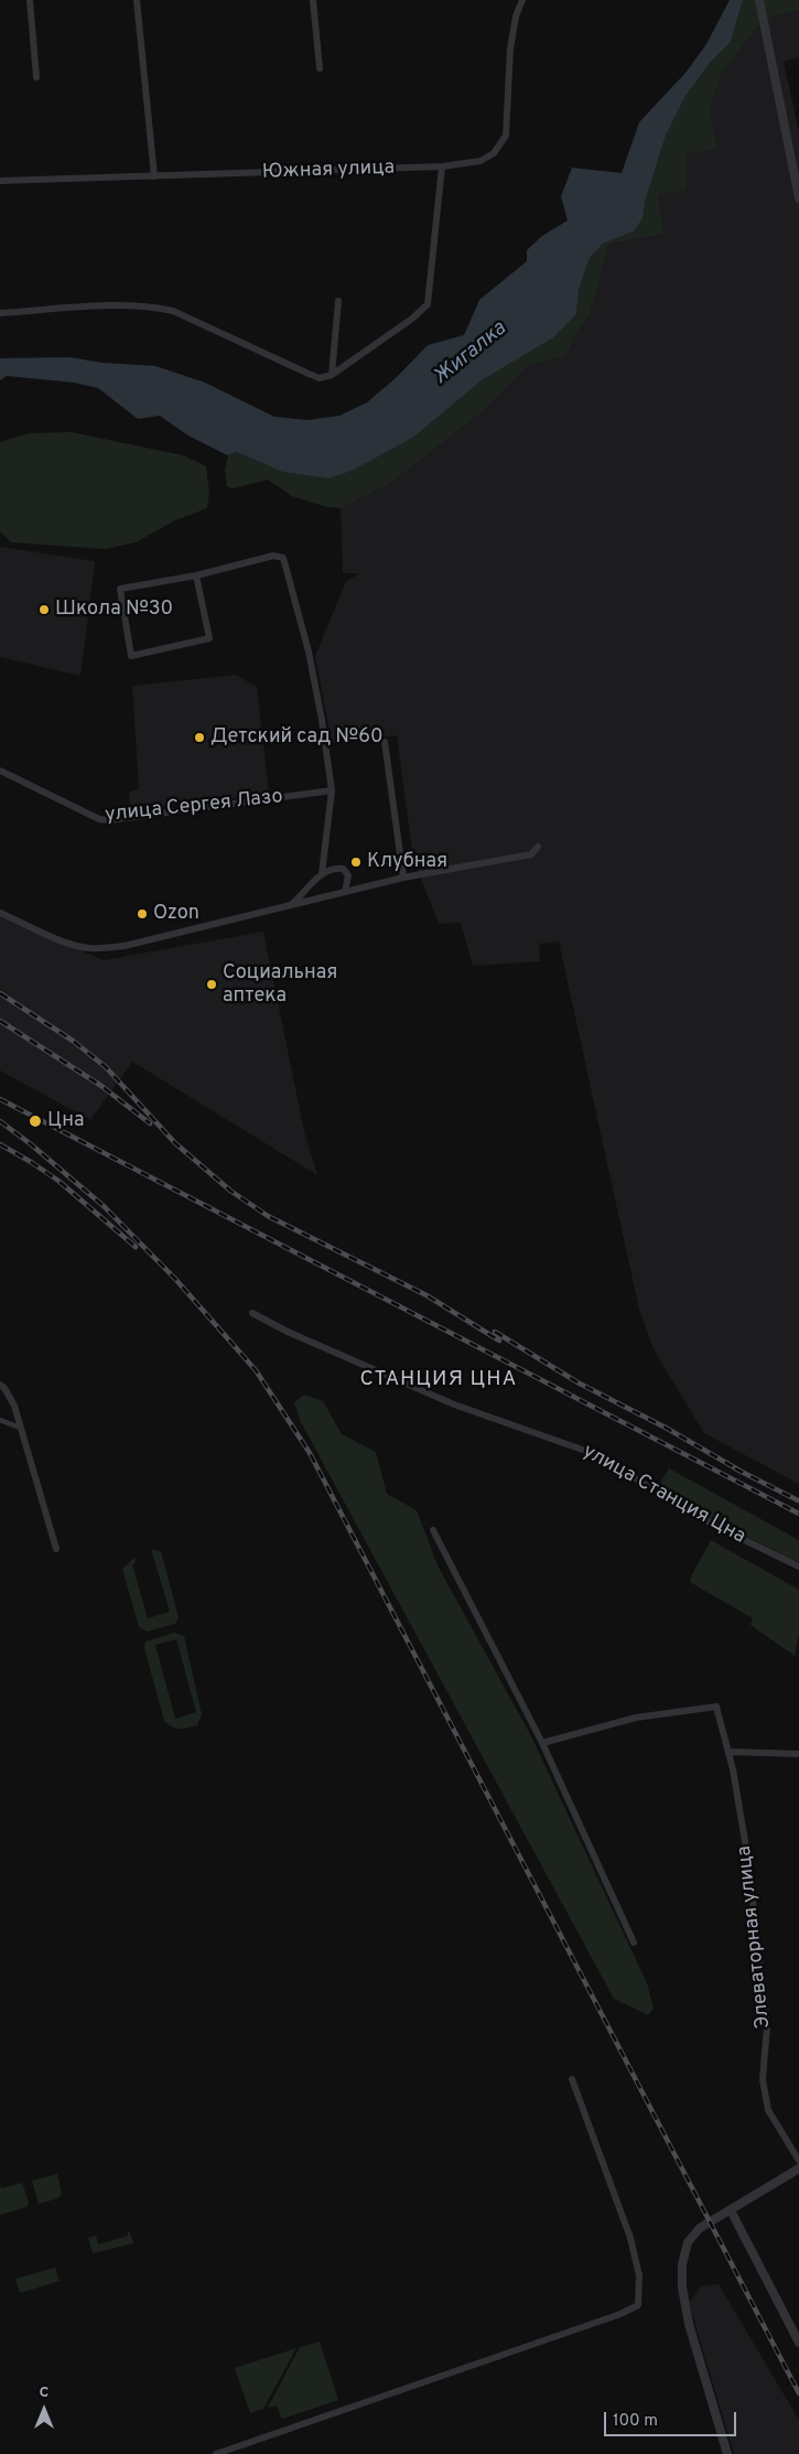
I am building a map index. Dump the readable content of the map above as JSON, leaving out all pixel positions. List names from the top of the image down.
{
  "streets": {
    "street": [
      "Южная улица",
      "улица Сергея Лазо",
      "улица Станция Цна",
      "Элеваторная улица"
    ]
  },
  "districts": ["СТАНЦИЯ ЦНА"],
  "water": ["Жигалка"],
  "places": [
    "Школа №30",
    "Детский сад №60",
    "Клубная",
    "Ozon",
    "Социальная аптека",
    "Цна"
  ],
  "scale_bar": "100 m",
  "north": "top"
}
